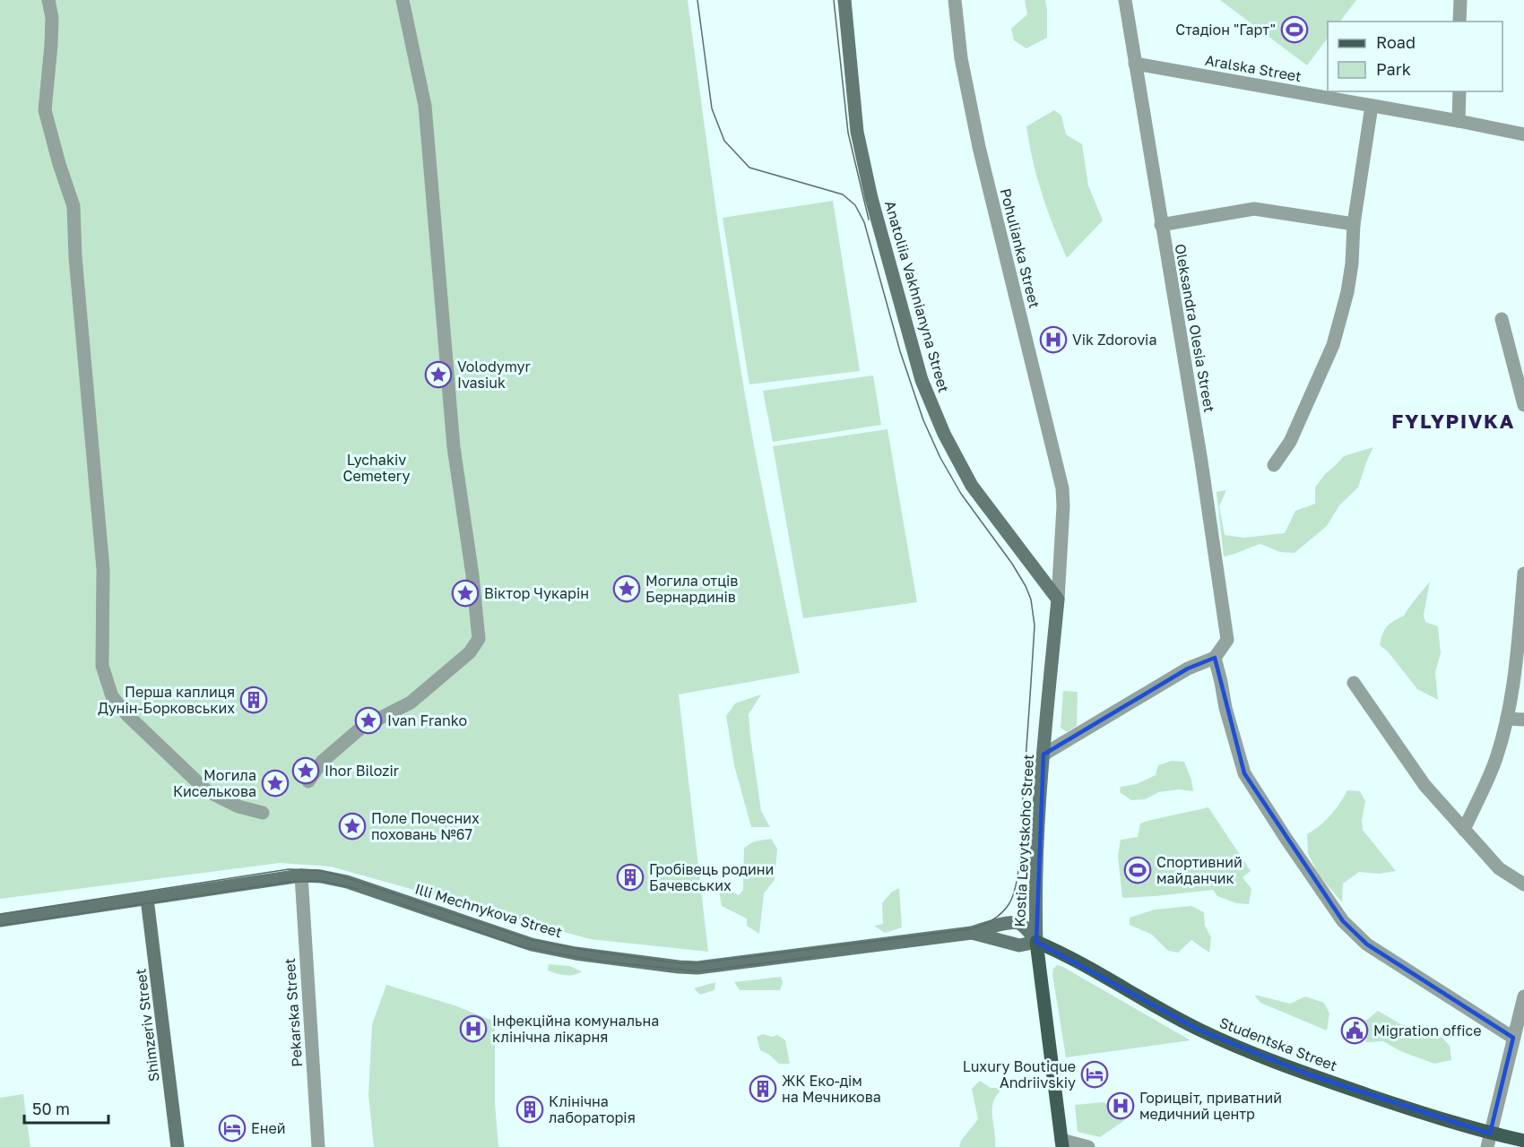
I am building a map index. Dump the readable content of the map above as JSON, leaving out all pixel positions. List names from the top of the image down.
{
  "streets": {
    "main road": ["Kostia Levytskoho Street", "Studentska Street"],
    "street": [
      "Aralska Street",
      "Pohulianka Street",
      "Anatoliia Vakhnianyna Street",
      "Oleksandra Olesia Street",
      "Illi Mechnykova Street",
      "Pekarska Street",
      "Shimzeriv Street"
    ]
  },
  "crossings": [
    ["Aralska Street", "Oleksandra Olesia Street"],
    ["Pohulianka Street", "Anatoliia Vakhnianyna Street"],
    ["Pohulianka Street", "Kostia Levytskoho Street"],
    ["Anatoliia Vakhnianyna Street", "Kostia Levytskoho Street"],
    ["Kostia Levytskoho Street", "Illi Mechnykova Street"],
    ["Kostia Levytskoho Street", "Studentska Street"],
    ["Illi Mechnykova Street", "Pekarska Street"],
    ["Illi Mechnykova Street", "Shimzeriv Street"],
    ["Illi Mechnykova Street", "Studentska Street"]
  ],
  "districts": ["FYLYPIVKA"],
  "parks": ["Lychakiv Cemetery"],
  "places": {
    "sports": ["Стадіон \"Гарт\"", "Спортивний майданчик"],
    "hospital": ["Vik Zdorovia", "Інфекційна комунальна клінічна лікарня", "Горицвіт, приватний медичний центр"],
    "place": [
      "Volodymyr Ivasiuk",
      "Могила отців Бернардинів",
      "Віктор Чукарін",
      "Ivan Franko",
      "Ihor Bilozir",
      "Могила Киселькова",
      "Поле Почесних поховань №67"
    ],
    "building": [
      "Перша каплиця Дунін-Борковських",
      "Гробівець родини Бачевських",
      "ЖК Еко-дім на Мечникова",
      "Клінічна лабораторія"
    ],
    "public building": ["Migration office"],
    "hotel": ["Luxury Boutique Andriivskiy", "Еней"]
  },
  "legend": ["Road", "Park"],
  "scale_bar": "50 m"
}
